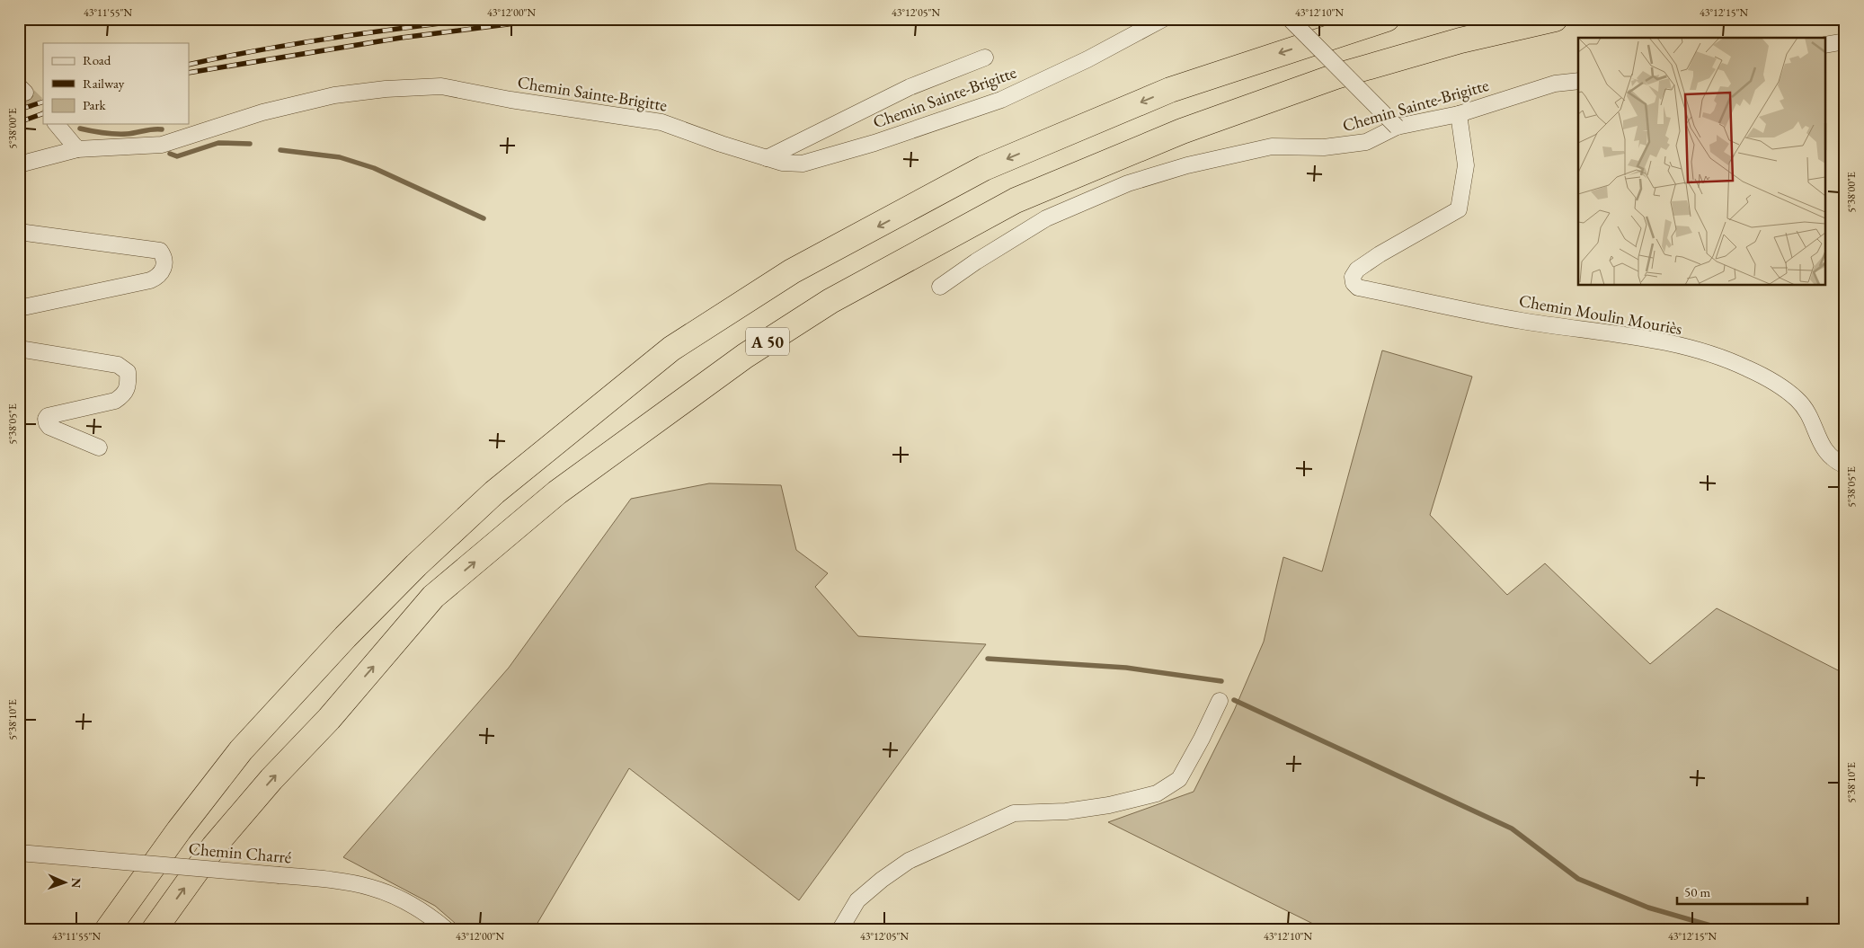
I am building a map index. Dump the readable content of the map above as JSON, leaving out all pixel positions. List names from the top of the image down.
{
  "streets": {
    "highway": ["A 50"],
    "street": ["Chemin Sainte-Brigitte", "Chemin Moulin Mouriès", "Chemin Charré"]
  },
  "crossings": [
    ["Chemin Sainte-Brigitte", "Chemin Moulin Mouriès"]
  ],
  "legend": ["Road", "Railway", "Park"],
  "scale_bar": "50 m",
  "north": "right",
  "coordinates": [
    "43°11'55\"N",
    "43°12'00\"N",
    "43°12'05\"N",
    "43°12'10\"N",
    "43°12'15\"N",
    "5°38'00\"E",
    "5°38'05\"E",
    "5°38'10\"E"
  ]
}
